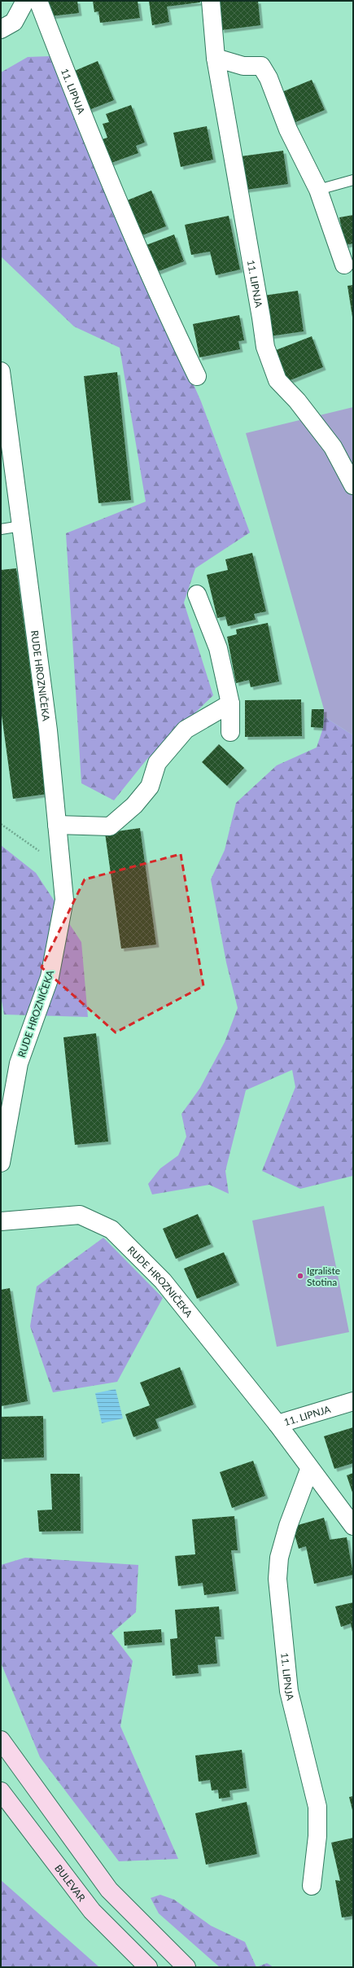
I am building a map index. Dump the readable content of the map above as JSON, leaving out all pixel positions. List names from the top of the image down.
{
  "streets": {
    "main road": ["BULEVAR"],
    "street": ["11. LIPNJA", "RUDE HROZNIČEKA"]
  },
  "crossings": [
    ["11. LIPNJA", "RUDE HROZNIČEKA"]
  ],
  "places": ["Igralište Stotina"]
}
